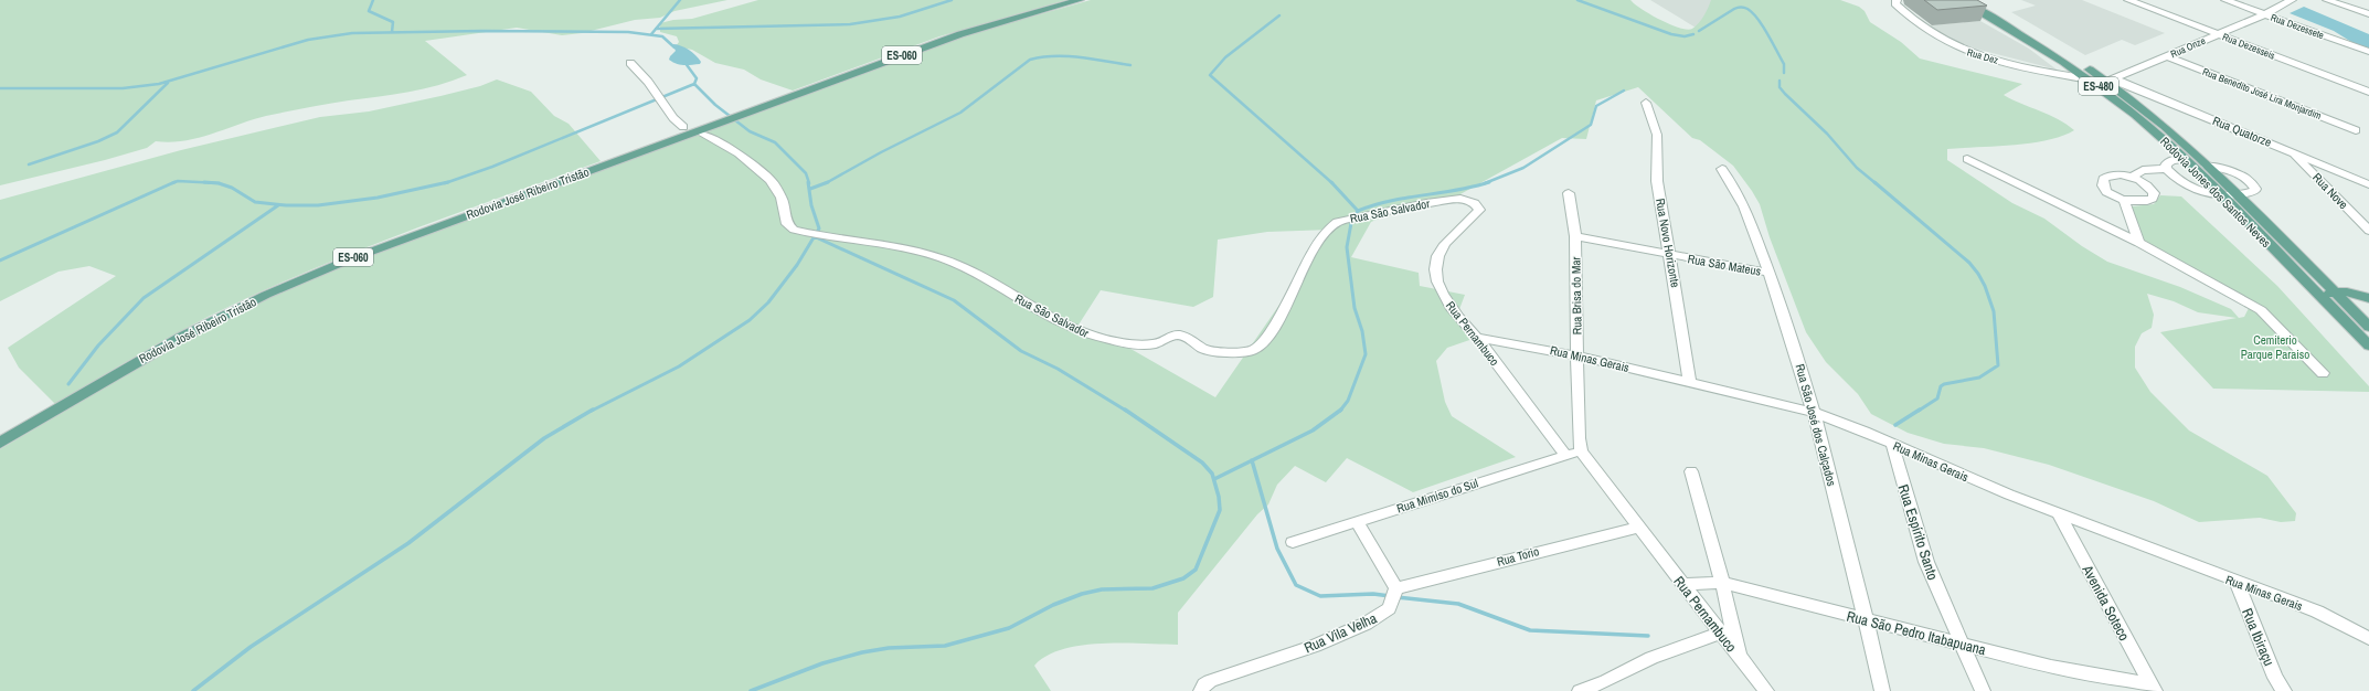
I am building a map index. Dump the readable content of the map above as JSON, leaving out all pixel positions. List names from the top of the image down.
{
  "streets": {
    "main road": [
      "ES-060",
      "ES-480",
      "Rodovia Jones dos Santos Neves",
      "Rodovia José Ribeiro Tristão"
    ],
    "street": [
      "Rua Dezessete",
      "Rua Dezesseis",
      "Rua Onze",
      "Rua Dez",
      "Rua Benedito José Lira Monjardim",
      "Rua Quatorze",
      "Rua Nove",
      "Rua São Salvador",
      "Rua Novo Horizonte",
      "Rua São Mateus",
      "Rua Brisa do Mar",
      "Rua Pernambuco",
      "Rua Minas Gerais",
      "Rua São José dos Calçados",
      "Rua Mimiso do Sul",
      "Rua Espírito Santo",
      "Rua Torio",
      "Avenida Soteco",
      "Rua Vila Velha",
      "Rua São Pedro Itabapuana",
      "Rua Ibiraçu"
    ]
  },
  "crossings": [
    ["Rua Dezessete", "Rua Onze"],
    ["Rua Dezesseis", "Rua Onze"],
    ["Rua Onze", "Rua Benedito José Lira Monjardim"],
    ["Rua Onze", "Rua Quatorze"],
    ["Rua Onze", "Rodovia Jones dos Santos Neves"],
    ["Rua Dez", "Rodovia Jones dos Santos Neves"],
    ["Rua Quatorze", "Rua Nove"],
    ["Rua Quatorze", "Rodovia Jones dos Santos Neves"],
    ["Rua São Salvador", "Rua Pernambuco"],
    ["Rua Novo Horizonte", "Rua São Mateus"],
    ["Rua Novo Horizonte", "Rua Minas Gerais"],
    ["Rua São Mateus", "Rua Brisa do Mar"],
    ["Rua São Mateus", "Rua São José dos Calçados"],
    ["Rua Brisa do Mar", "Rua Pernambuco"],
    ["Rua Brisa do Mar", "Rua Minas Gerais"],
    ["Rua Brisa do Mar", "Rua Mimiso do Sul"],
    ["Rua Pernambuco", "Rua Minas Gerais"],
    ["Rua Pernambuco", "Rua Mimiso do Sul"],
    ["Rua Pernambuco", "Rua Torio"],
    ["Rua Pernambuco", "Rua São Pedro Itabapuana"],
    ["Rua Minas Gerais", "Rua São José dos Calçados"],
    ["Rua Minas Gerais", "Rua Espírito Santo"],
    ["Rua Minas Gerais", "Avenida Soteco"],
    ["Rua Minas Gerais", "Rua Ibiraçu"],
    ["Rua São José dos Calçados", "Rua São Pedro Itabapuana"],
    ["Rua Espírito Santo", "Rua São Pedro Itabapuana"],
    ["Rua Torio", "Rua Vila Velha"],
    ["Avenida Soteco", "Rua São Pedro Itabapuana"]
  ],
  "parks": ["Cemiterio Parque Paraiso"]
}
